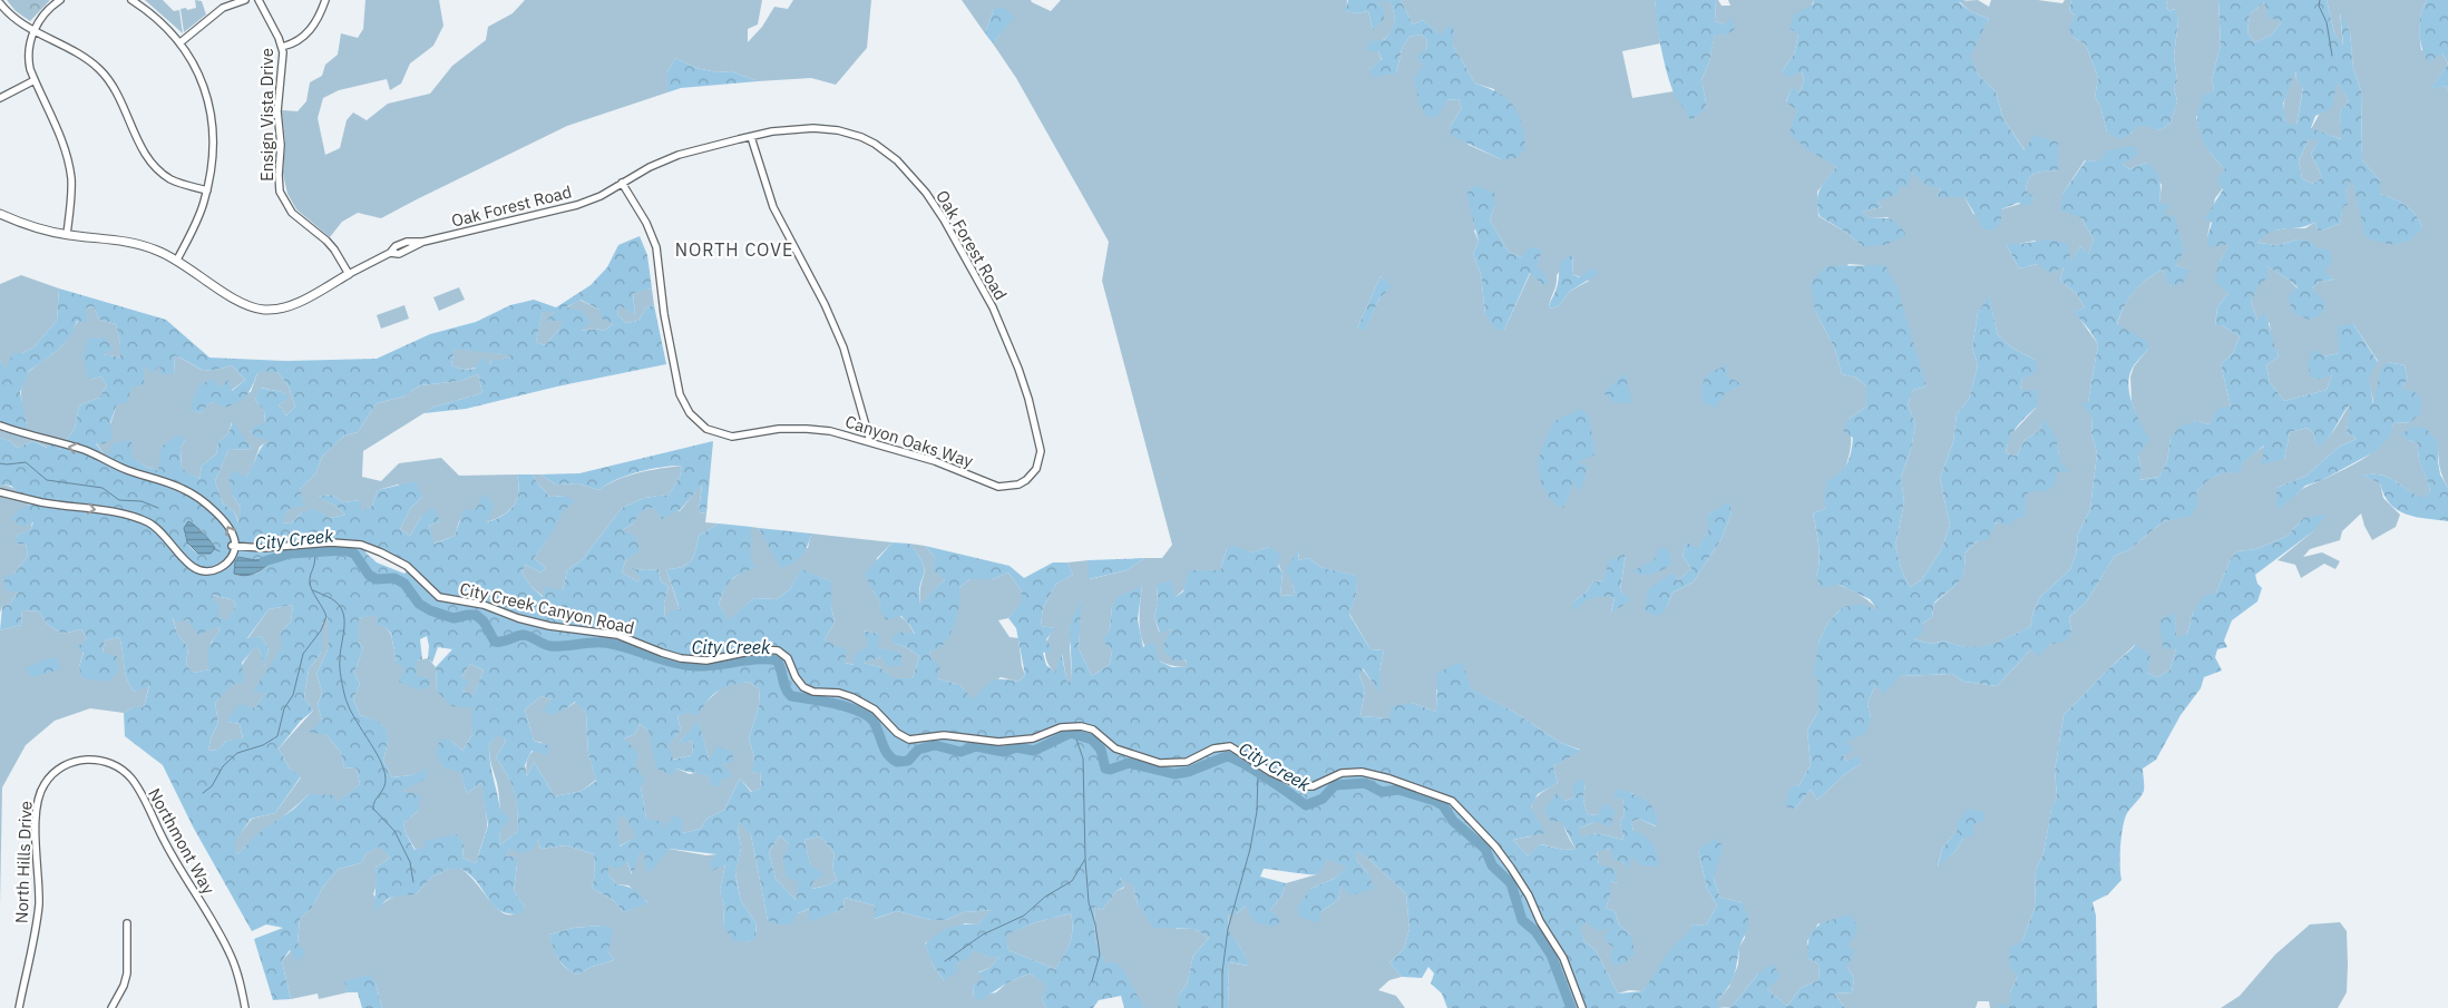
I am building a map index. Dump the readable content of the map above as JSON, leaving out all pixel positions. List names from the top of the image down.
{
  "streets": {
    "street": [
      "Ensign Vista Drive",
      "Oak Forest Road",
      "Canyon Oaks Way",
      "City Creek Canyon Road",
      "Northmont Way",
      "North Hills Drive"
    ]
  },
  "crossings": [
    ["Ensign Vista Drive", "Oak Forest Road"],
    ["Oak Forest Road", "Canyon Oaks Way"],
    ["Northmont Way", "North Hills Drive"]
  ],
  "districts": ["NORTH COVE"],
  "water": ["City Creek"]
}
